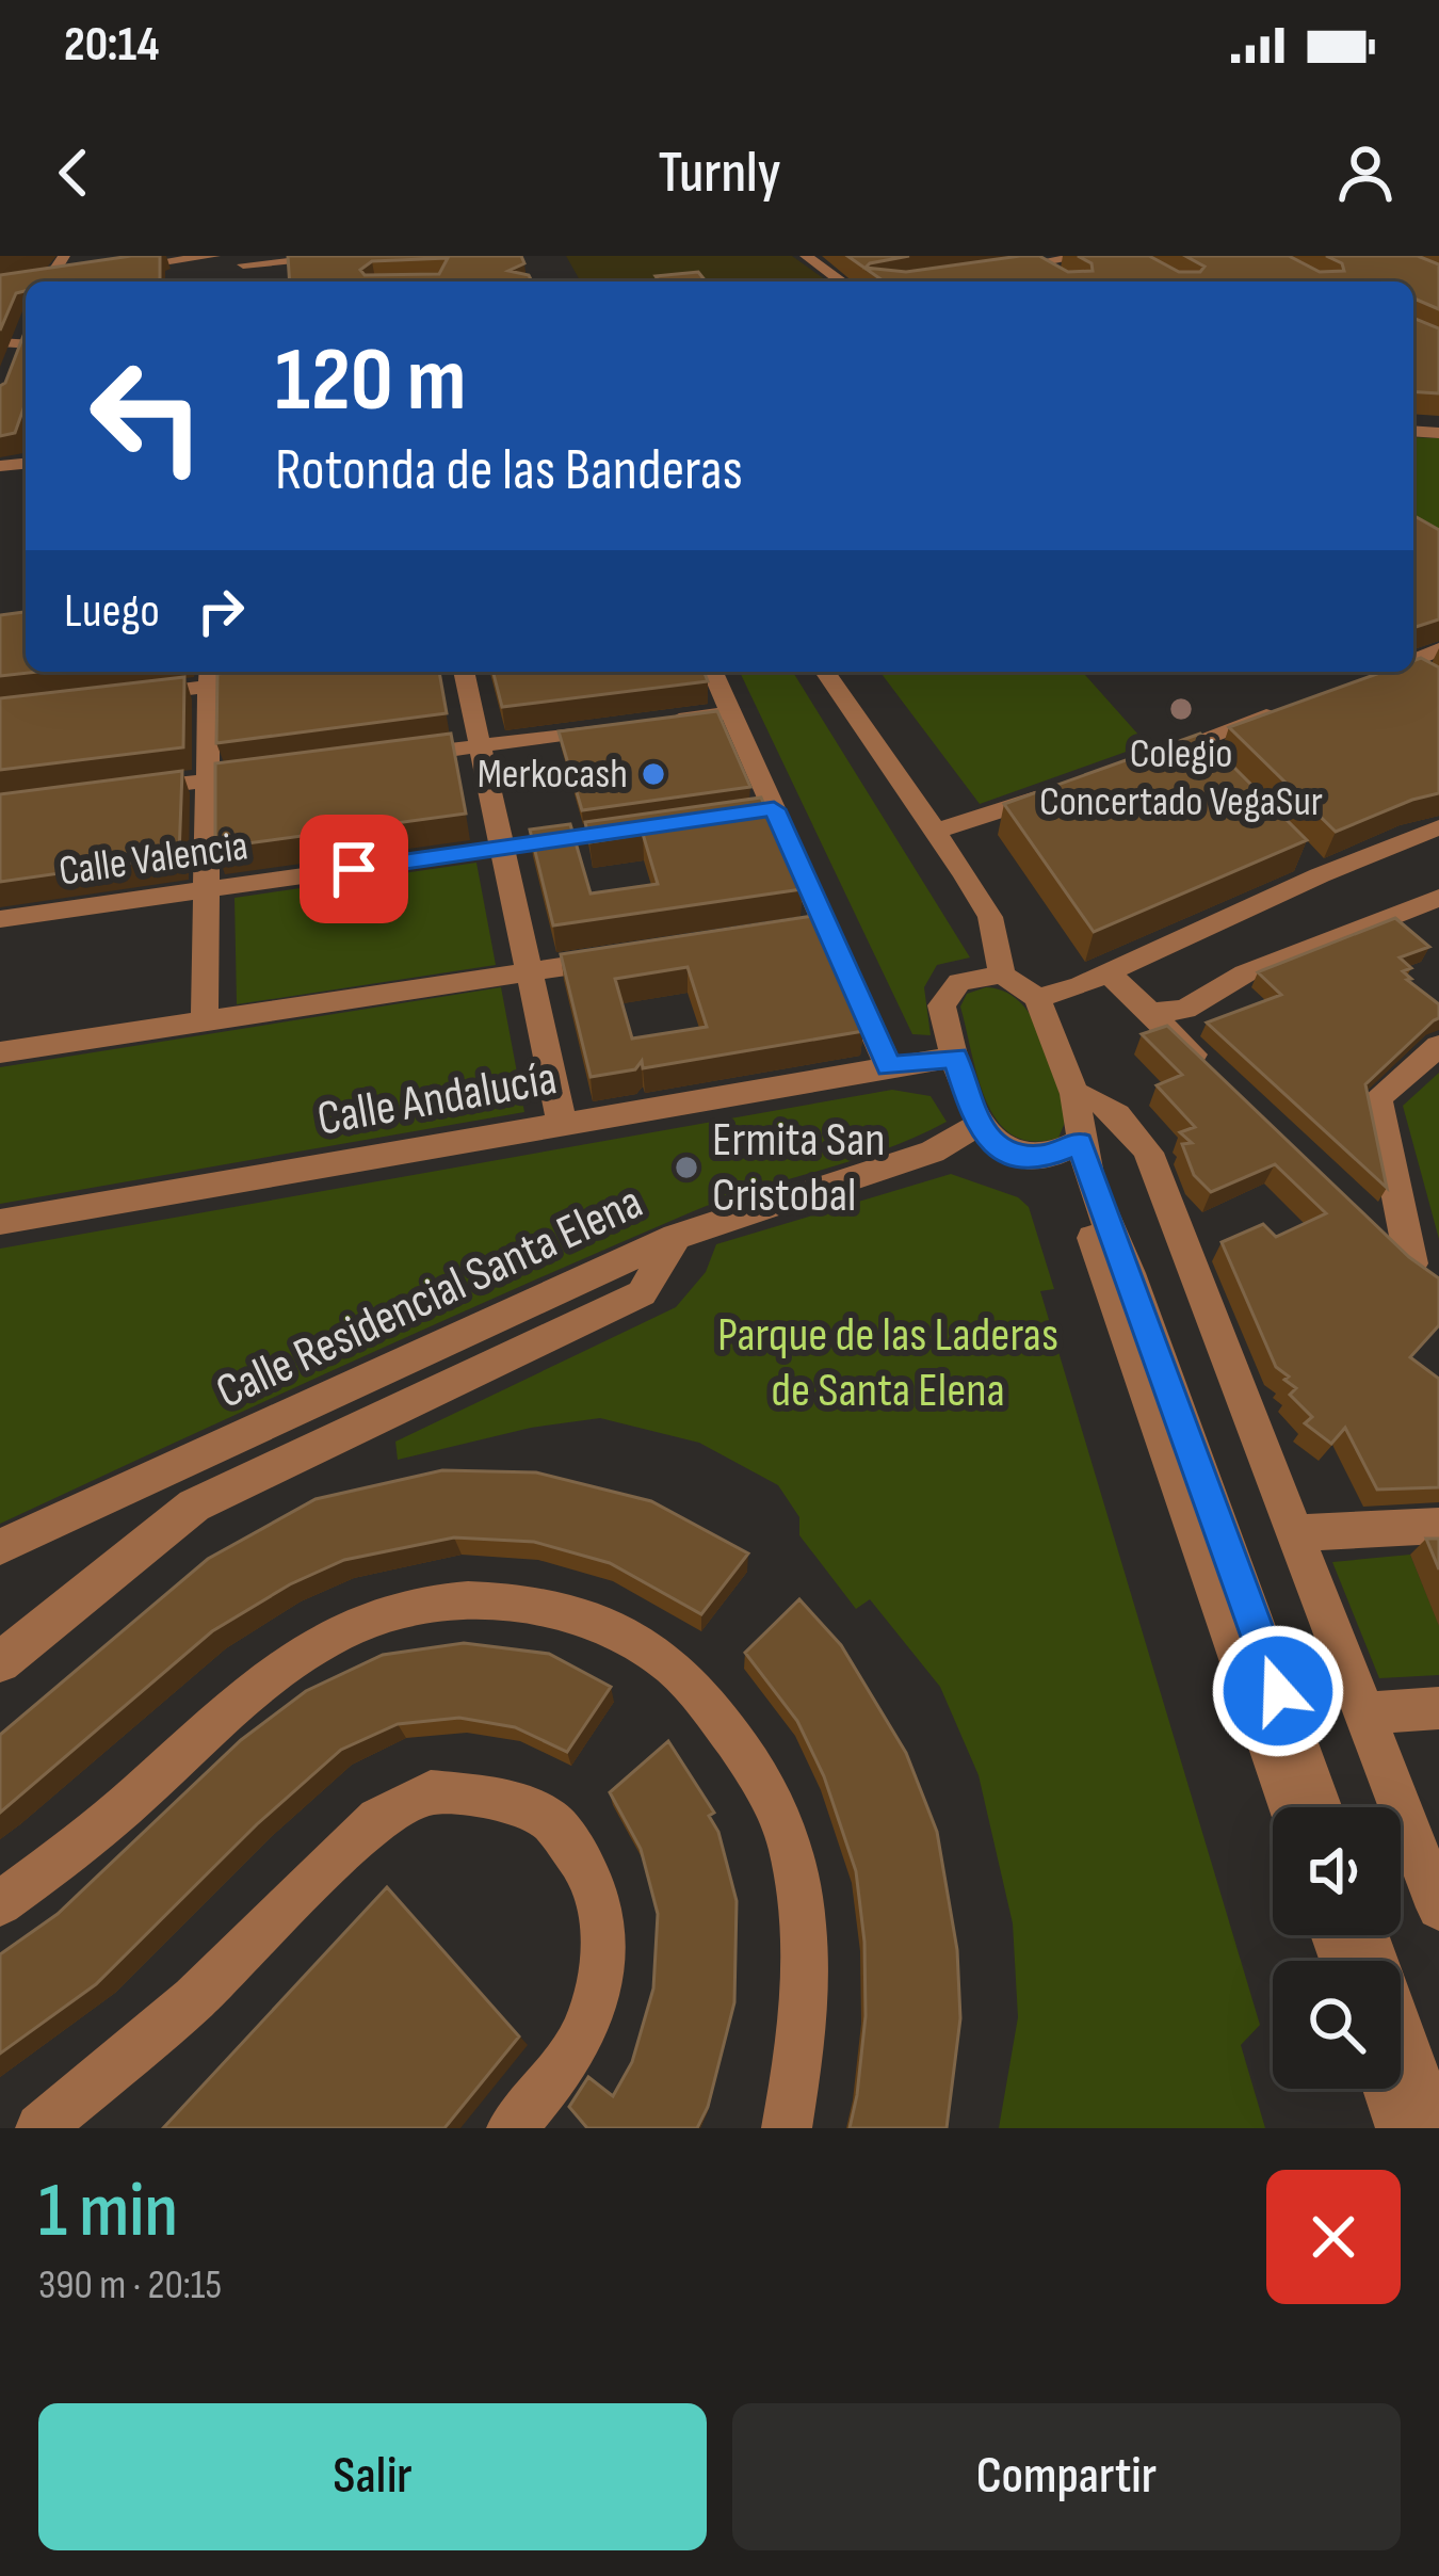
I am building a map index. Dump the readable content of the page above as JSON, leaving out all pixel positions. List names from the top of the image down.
{
  "streets": {
    "street": ["Calle Valencia", "Calle Andalucía", "Calle Residencial Santa Elena"]
  },
  "parks": ["Parque de las Laderas de Santa Elena"],
  "places": ["Colegio Concertado VegaSur", "Merkocash", "Ermita San Cristobal"],
  "page": {
    "status": "20:14",
    "header": "Turnly",
    "turn": ["120 m", "Rotonda de las Banderas"],
    "then": "Luego",
    "heading": ["1 min", "390 m · 20:15"],
    "buttons": ["Salir", "Compartir"]
  }
}
